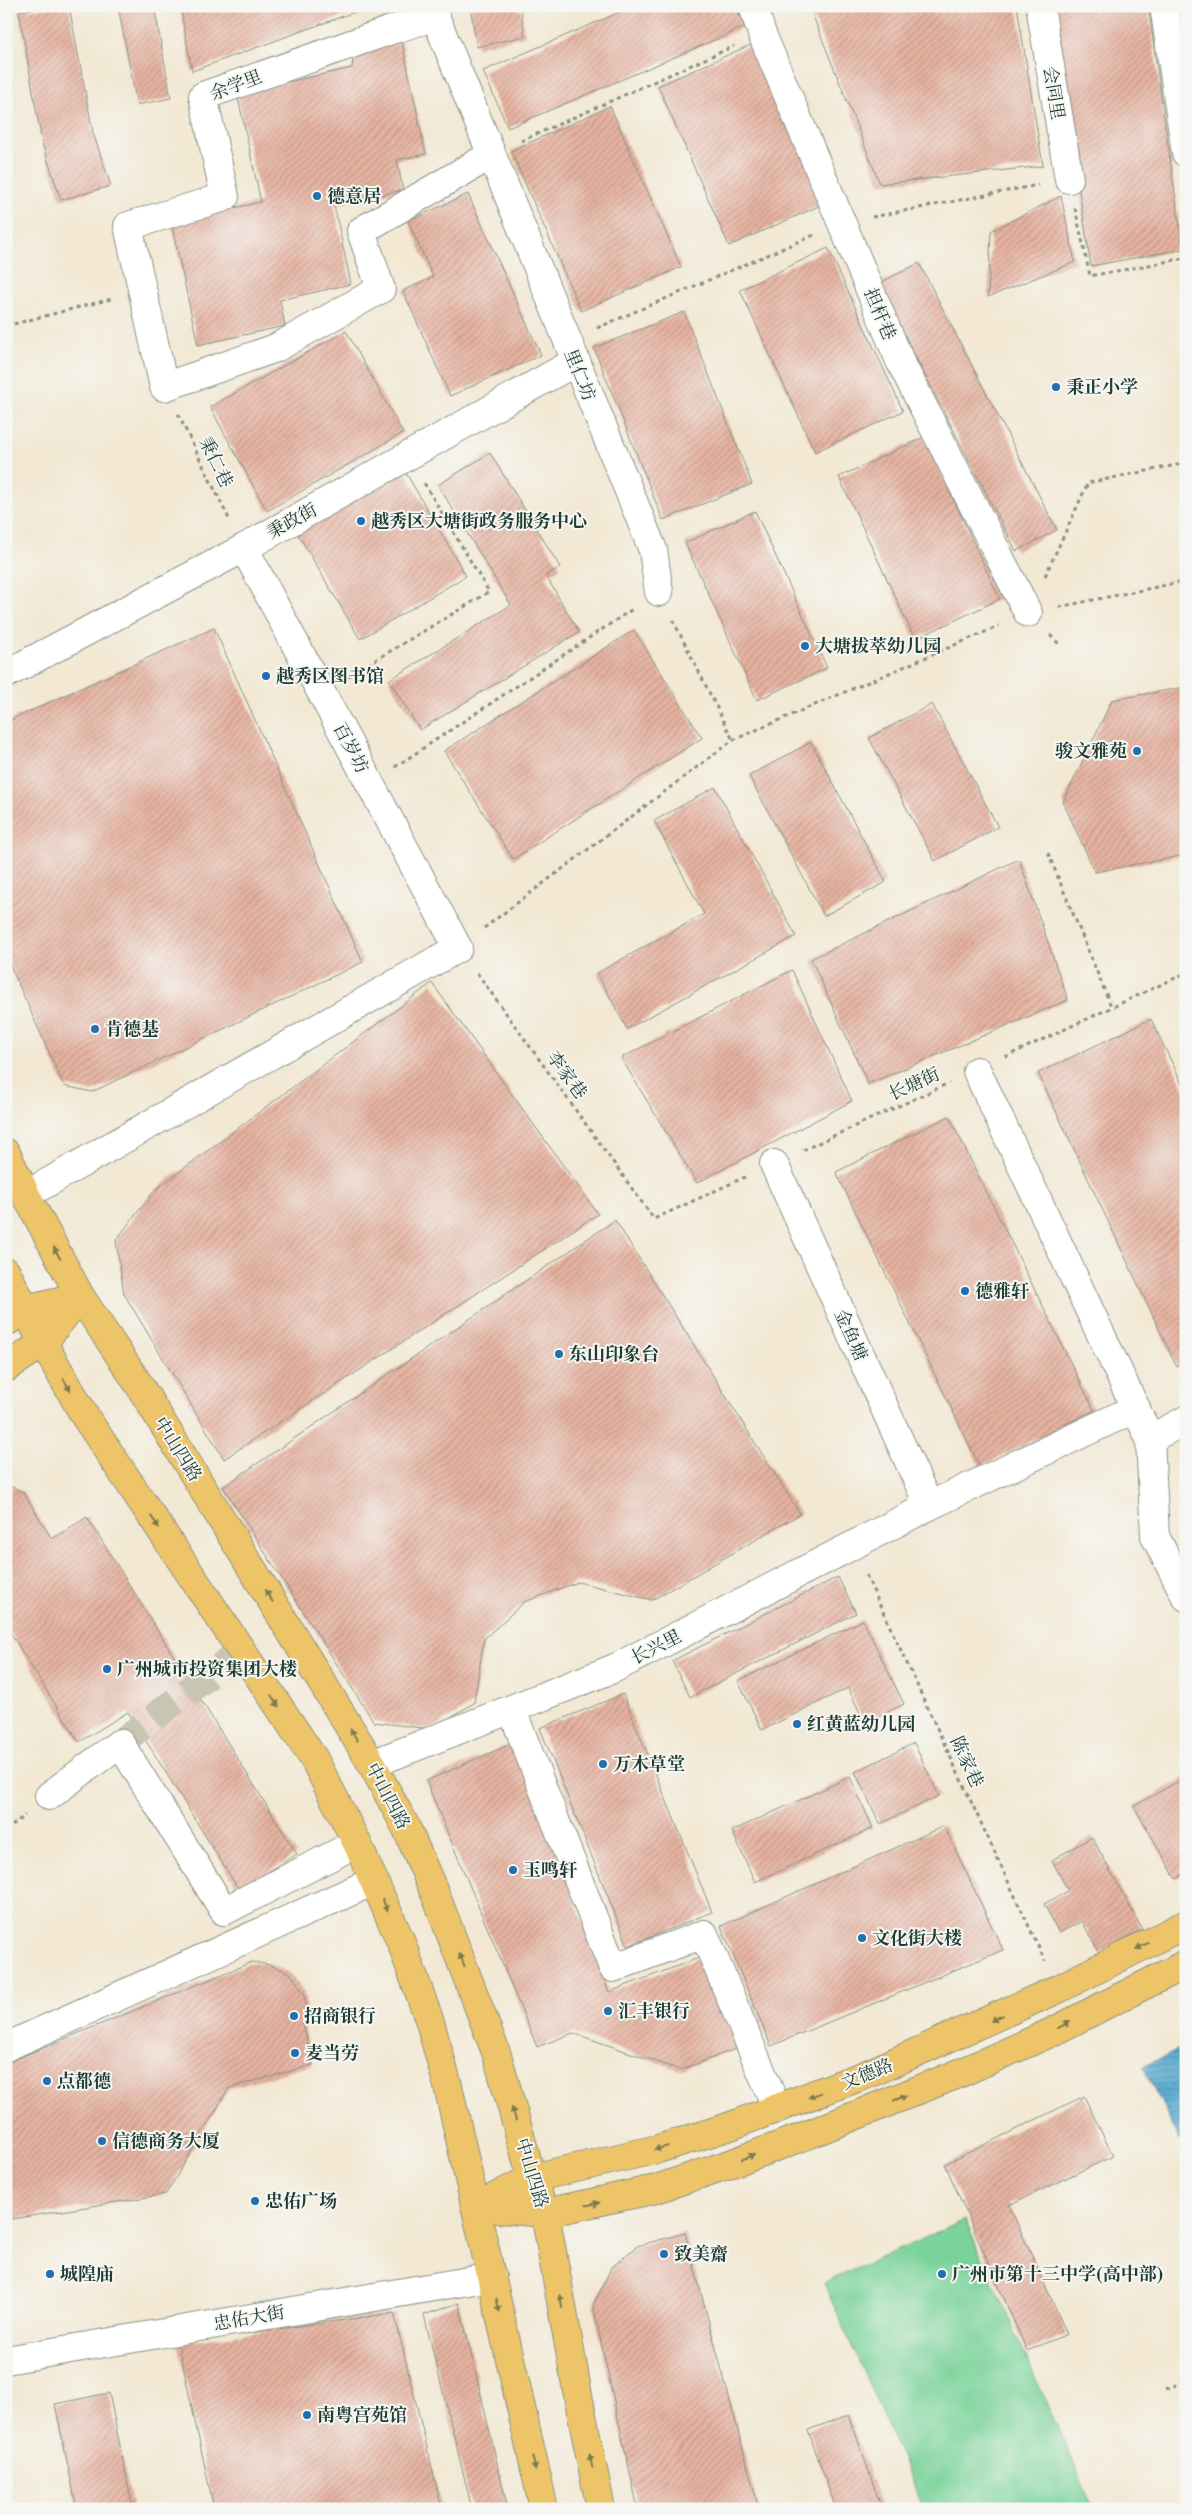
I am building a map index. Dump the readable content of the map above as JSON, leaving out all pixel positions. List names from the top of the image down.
{
  "streets": {
    "main road": ["中山四路", "文德路"],
    "street": [
      "余学里",
      "会同里",
      "担杆巷",
      "里仁坊",
      "秉政街",
      "百岁坊",
      "金鱼塘",
      "长兴里",
      "忠佑大街"
    ],
    "path": [
      "秉仁巷",
      "李家巷",
      "长塘街",
      "陈家巷"
    ]
  },
  "crossings": [
    ["余学里", "里仁坊"],
    ["里仁坊", "秉政街"],
    ["秉仁巷", "秉政街"],
    ["秉仁巷", "百岁坊"],
    ["秉政街", "百岁坊"],
    ["百岁坊", "李家巷"],
    ["李家巷", "长塘街"],
    ["长塘街", "金鱼塘"],
    ["金鱼塘", "长兴里"],
    ["中山四路", "长兴里"],
    ["中山四路", "文德路"],
    ["长兴里", "陈家巷"],
    ["陈家巷", "文德路"]
  ],
  "places": [
    "德意居",
    "秉正小学",
    "越秀区大塘街政务服务中心",
    "大塘拔萃幼儿园",
    "越秀区图书馆",
    "骏文雅苑",
    "肯德基",
    "德雅轩",
    "东山印象台",
    "广州城市投资集团大楼",
    "红黄蓝幼儿园",
    "万木草堂",
    "玉鸣轩",
    "文化街大楼",
    "汇丰银行",
    "招商银行",
    "麦当劳",
    "点都德",
    "信德商务大厦",
    "忠佑广场",
    "致美齋",
    "城隍庙",
    "广州市第十三中学(高中部)",
    "南粤宫苑馆"
  ]
}
